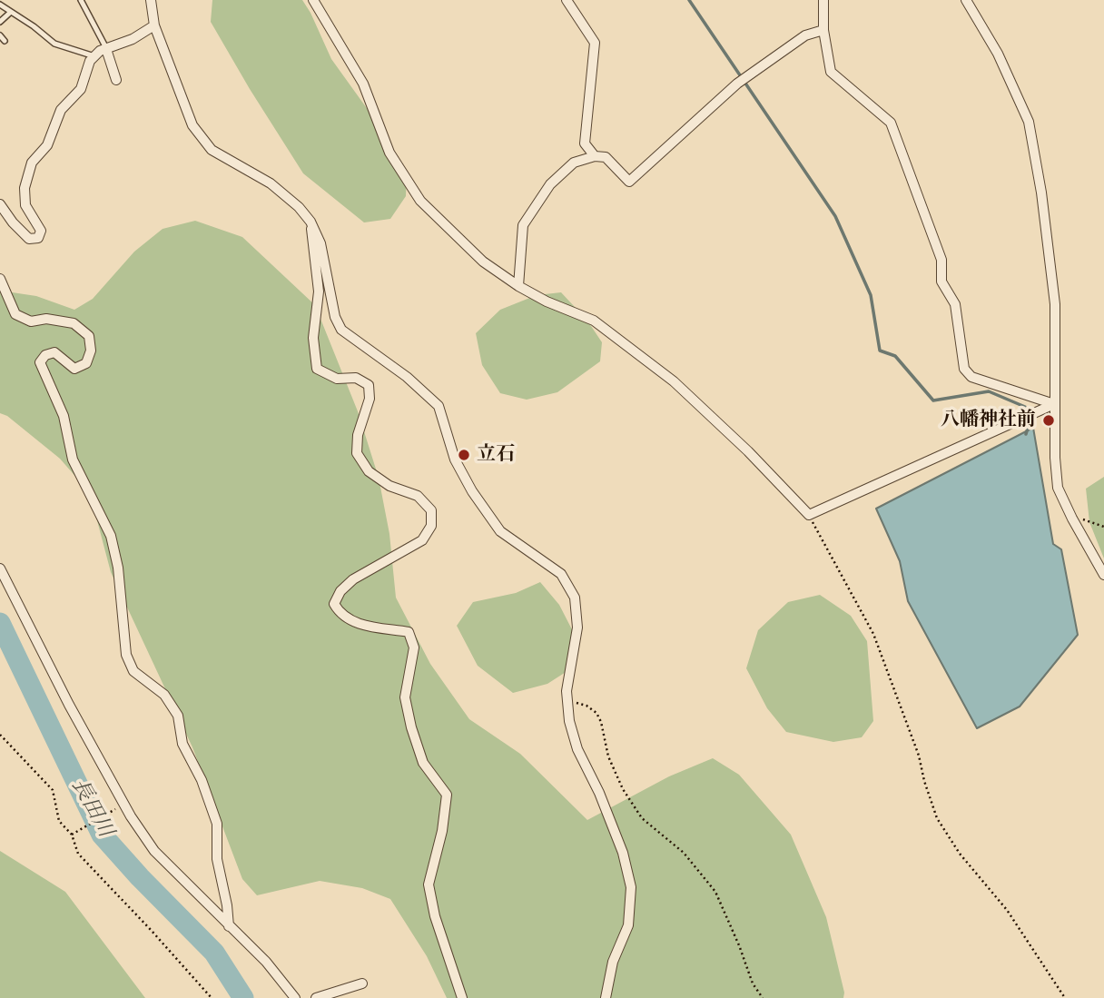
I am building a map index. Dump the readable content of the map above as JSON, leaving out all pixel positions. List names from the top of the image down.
{
  "water": ["長田川"],
  "places": ["八幡神社前", "立石"]
}
